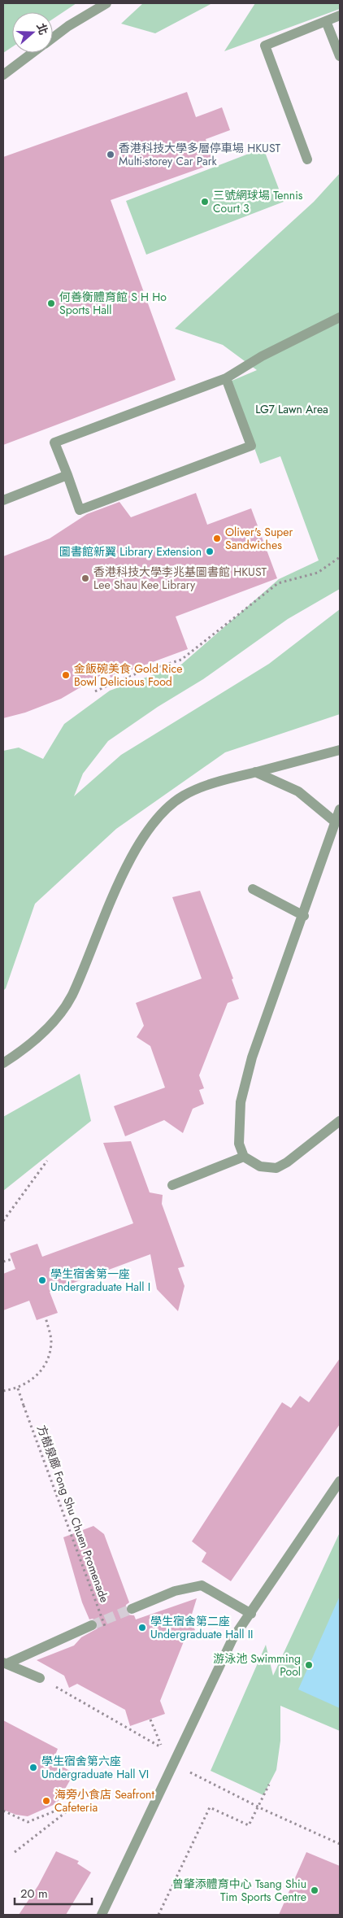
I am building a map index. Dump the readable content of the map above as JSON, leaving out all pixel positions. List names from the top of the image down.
{
  "streets": {
    "path": ["方樹泉廊 Fong Shu Chuen Promenade"]
  },
  "parks": ["LG7 Lawn Area"],
  "places": [
    "香港科技大學多層停車場 HKUST Multi-storey Car Park",
    "三號網球場 Tennis Court 3",
    "何善衡體育館 S H Ho Sports Hall",
    "Oliver's Super Sandwiches",
    "圖書館新翼 Library Extension",
    "香港科技大學李兆基圖書館 HKUST Lee Shau Kee Library",
    "金飯碗美食 Gold Rice Bowl Delicious Food",
    "學生宿舍第一座 Undergraduate Hall I",
    "學生宿舍第二座 Undergraduate Hall II",
    "游泳池 Swimming Pool",
    "學生宿舍第六座 Undergraduate Hall VI",
    "海旁小食店 Seafront Cafeteria",
    "曾肇添體育中心 Tsang Shiu Tim Sports Centre"
  ],
  "scale_bar": "20 m",
  "north": "right"
}
